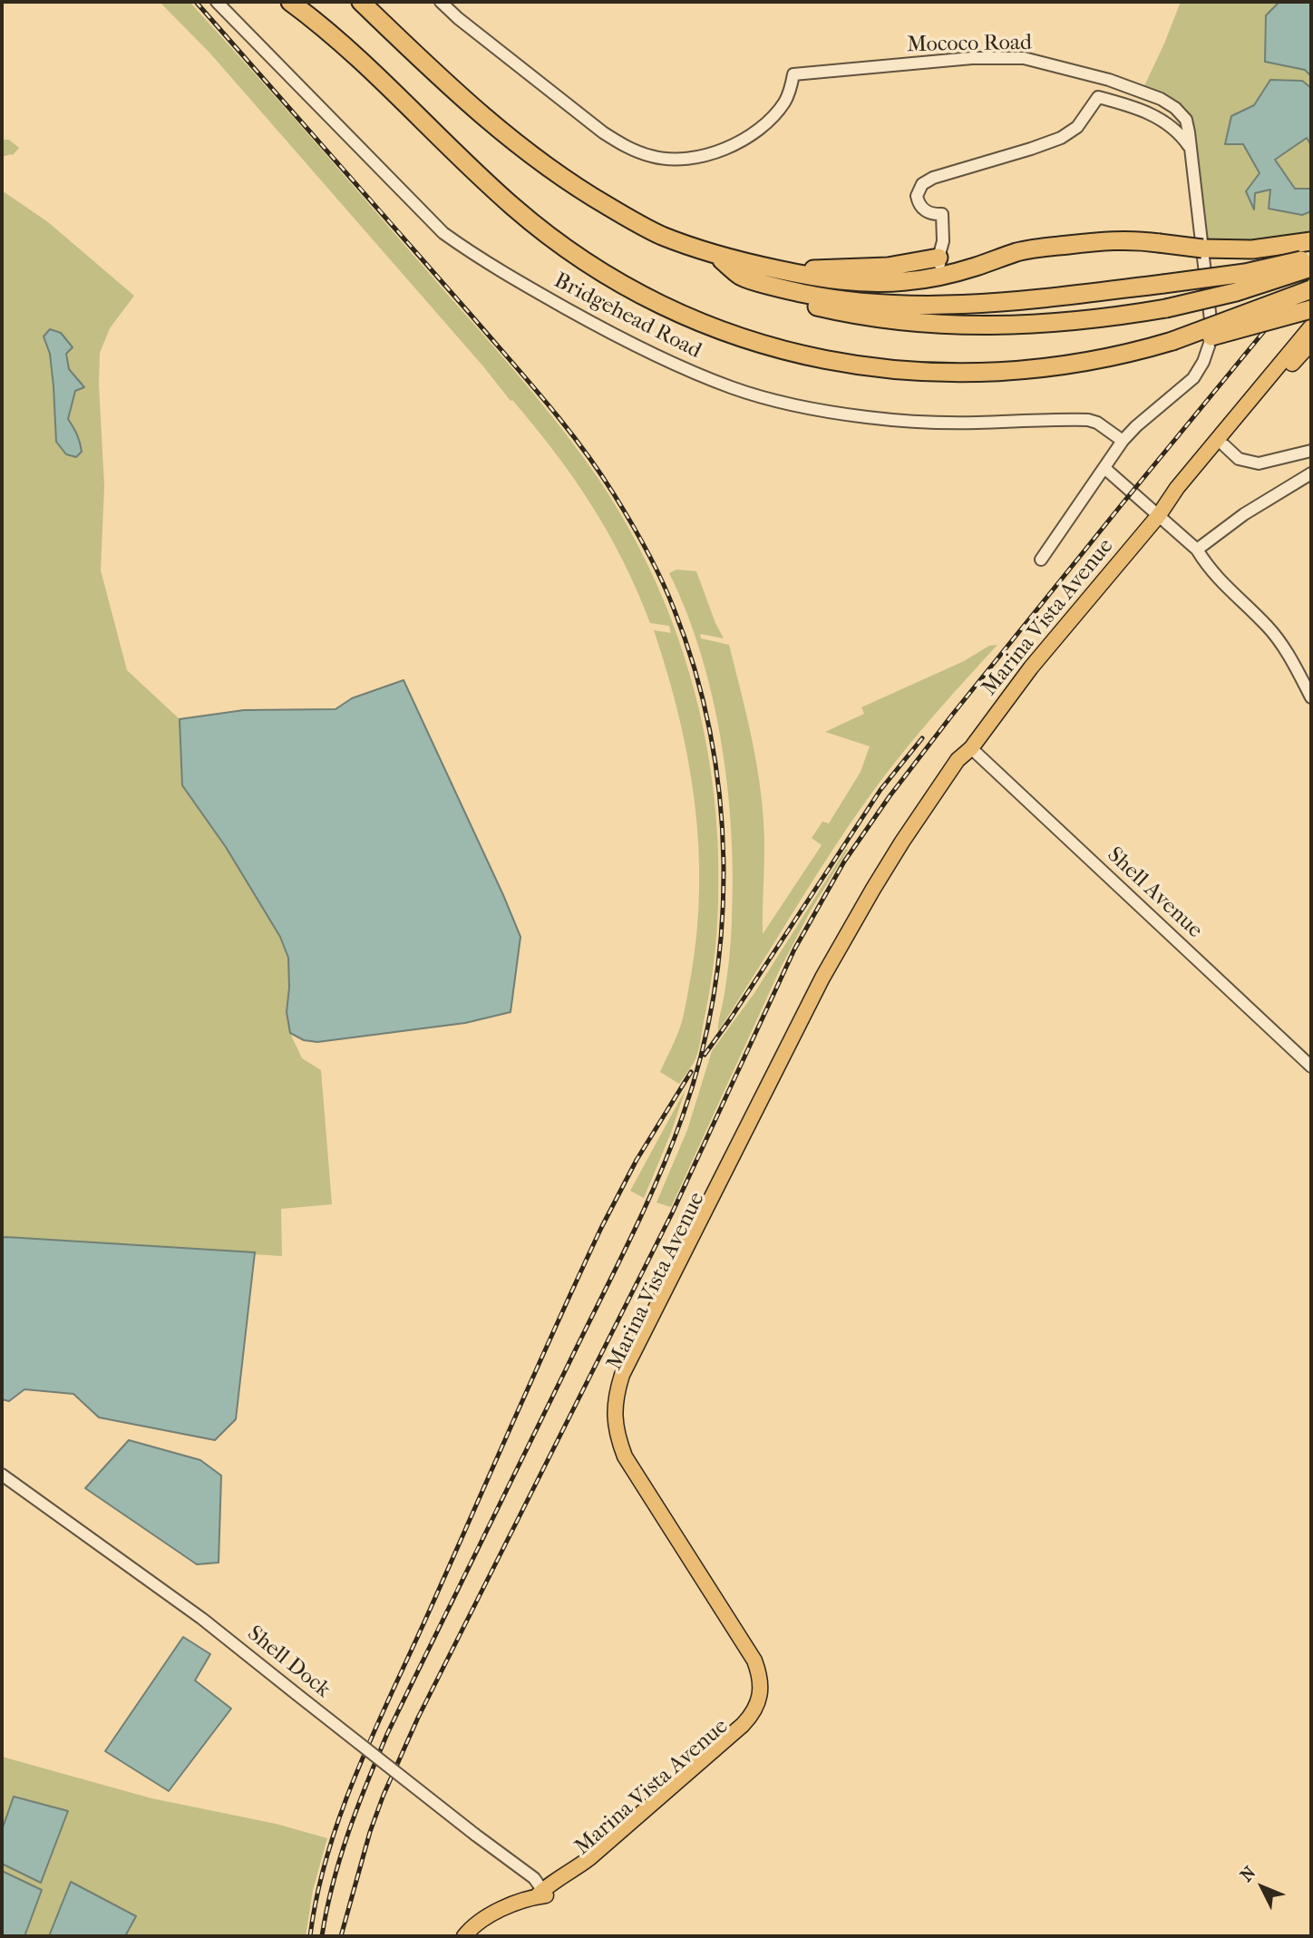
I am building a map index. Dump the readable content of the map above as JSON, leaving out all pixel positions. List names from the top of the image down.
{
  "streets": {
    "main road": ["Marina Vista Avenue"],
    "street": [
      "Mococo Road",
      "Bridgehead Road",
      "Shell Avenue",
      "Shell Dock"
    ]
  },
  "crossings": [
    ["Mococo Road", "Bridgehead Road"],
    ["Marina Vista Avenue", "Shell Avenue"],
    ["Marina Vista Avenue", "Shell Dock"]
  ],
  "north": "top left"
}
